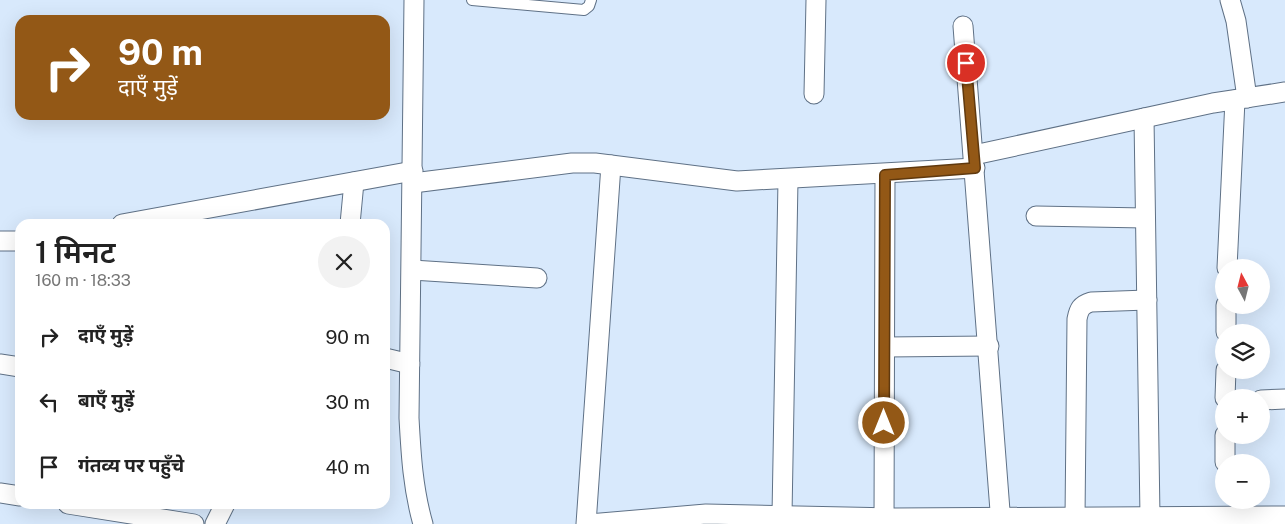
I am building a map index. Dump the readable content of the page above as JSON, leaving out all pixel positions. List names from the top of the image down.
{
  "north": "top",
  "page": {
    "turn": ["90 m", "दाएँ मुड़ें"],
    "heading": ["1 मिनट", "160 m · 18:33"],
    "map_buttons": ["+", "−"],
    "list": [
      {
        "name": "दाएँ मुड़ें",
        "value": "90 m"
      },
      {
        "name": "बाएँ मुड़ें",
        "value": "30 m"
      },
      {
        "name": "गंतव्य पर पहुँचे",
        "value": "40 m"
      }
    ]
  }
}
